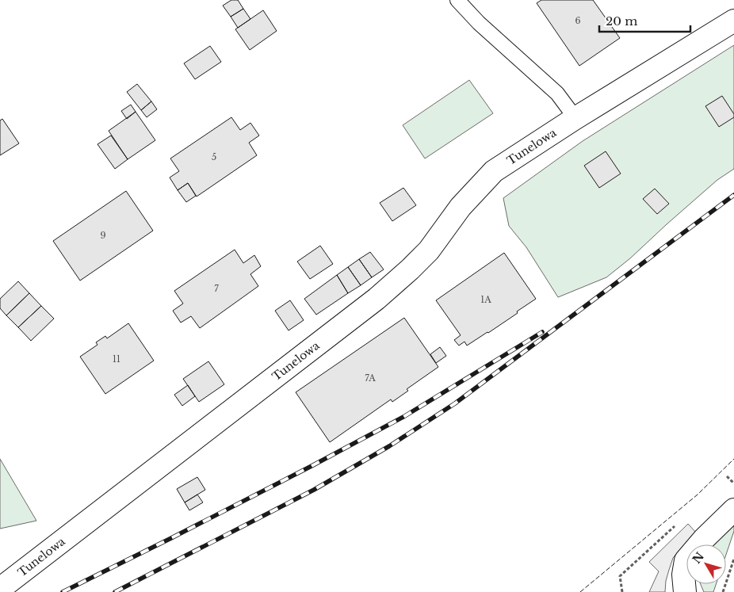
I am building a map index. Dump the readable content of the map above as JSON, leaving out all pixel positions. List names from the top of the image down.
{
  "streets": {
    "street": ["Tunelowa"]
  },
  "house_numbers": [
    "6",
    "5",
    "9",
    "7",
    "1A",
    "11",
    "7A"
  ],
  "scale_bar": "20 m",
  "north": "top left"
}
